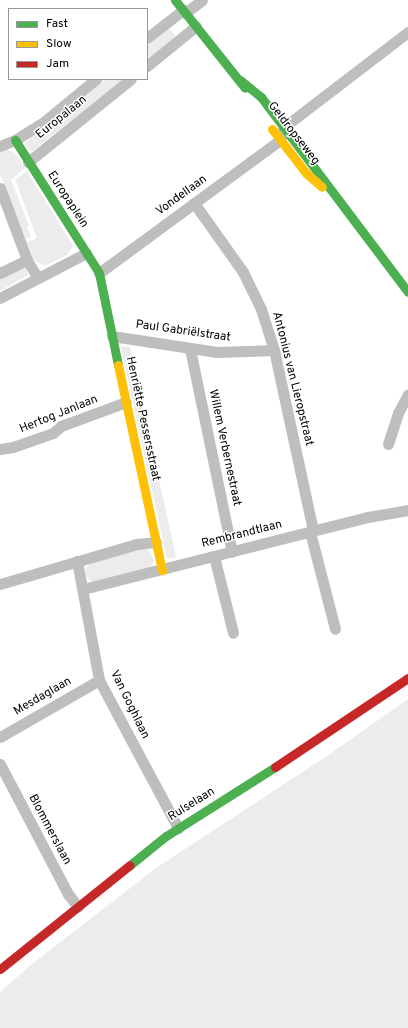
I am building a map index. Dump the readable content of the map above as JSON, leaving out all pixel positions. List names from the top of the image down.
{
  "streets": {
    "street": [
      "Europalaan",
      "Geldropseweg",
      "Vondellaan",
      "Europaplein",
      "Paul Gabriëlstraat",
      "Antonius van Lieropstraat",
      "Hertog Janlaan",
      "Henriëtte Pessersstraat",
      "Willem Verbernestraat",
      "Rembrandtlaan",
      "Mesdaglaan",
      "Van Goghlaan",
      "Rulselaan",
      "Blommerslaan"
    ]
  },
  "crossings": [
    ["Europalaan", "Europaplein"],
    ["Geldropseweg", "Vondellaan"],
    ["Vondellaan", "Europaplein"],
    ["Vondellaan", "Antonius van Lieropstraat"],
    ["Vondellaan", "Henriëtte Pessersstraat"],
    ["Europaplein", "Henriëtte Pessersstraat"],
    ["Paul Gabriëlstraat", "Antonius van Lieropstraat"],
    ["Paul Gabriëlstraat", "Henriëtte Pessersstraat"],
    ["Paul Gabriëlstraat", "Willem Verbernestraat"],
    ["Antonius van Lieropstraat", "Rembrandtlaan"],
    ["Hertog Janlaan", "Henriëtte Pessersstraat"],
    ["Henriëtte Pessersstraat", "Rembrandtlaan"],
    ["Willem Verbernestraat", "Rembrandtlaan"],
    ["Rembrandtlaan", "Van Goghlaan"],
    ["Mesdaglaan", "Van Goghlaan"],
    ["Van Goghlaan", "Rulselaan"],
    ["Rulselaan", "Blommerslaan"]
  ],
  "legend": ["Fast", "Slow", "Jam"]
}
